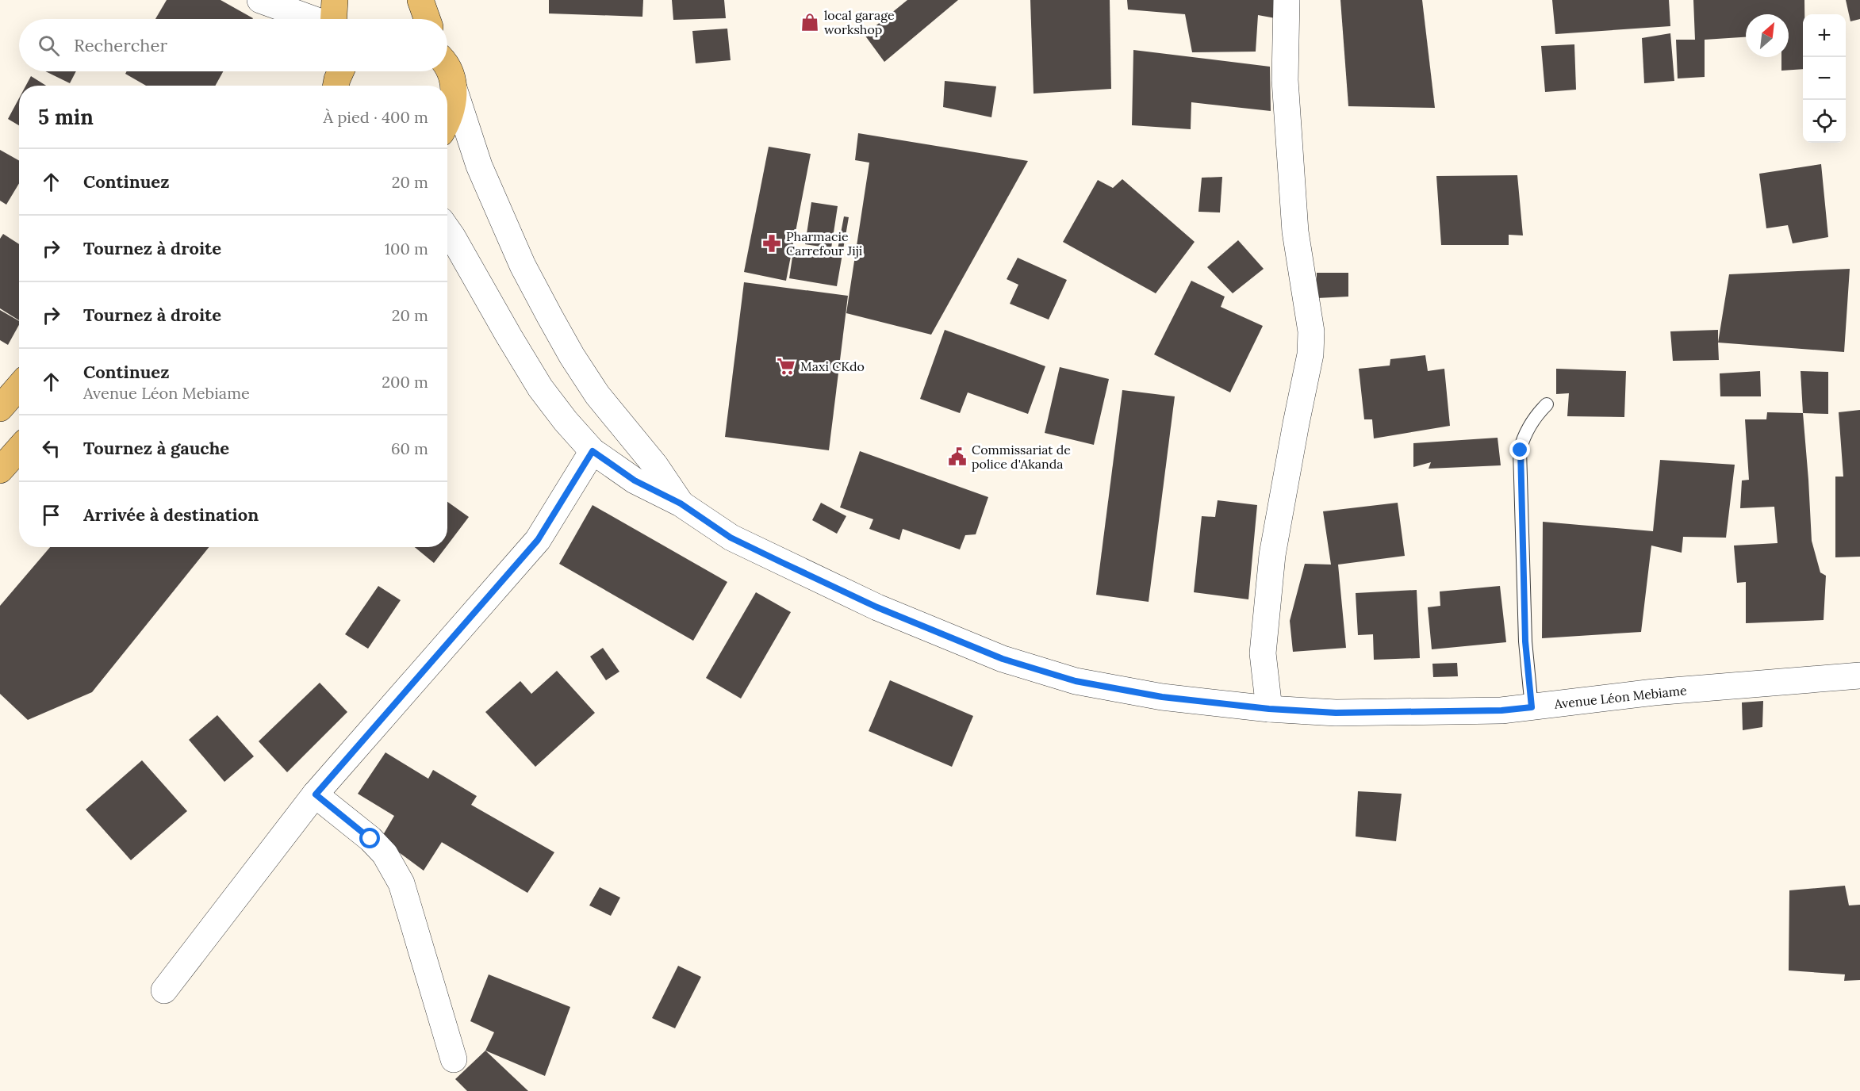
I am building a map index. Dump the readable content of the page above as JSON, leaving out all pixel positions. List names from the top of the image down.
{
  "streets": {
    "street": ["Avenue Léon Mebiame"]
  },
  "places": {
    "shop": ["local garage workshop"],
    "pharmacy": ["Pharmacie Carrefour Jiji"],
    "supermarket": ["Maxi CKdo"],
    "public building": ["Commissariat de police d'Akanda"]
  },
  "north": "top right",
  "page": {
    "map_buttons": ["+", "−"],
    "search": "Rechercher",
    "heading": ["5 min", "À pied · 400 m"],
    "list": [
      ["Continuez", "20 m"],
      ["Tournez à droite", "100 m"],
      ["Tournez à droite", "20 m"],
      ["Continuez", "Avenue Léon Mebiame", "200 m"],
      ["Tournez à gauche", "60 m"],
      "Arrivée à destination"
    ]
  }
}
